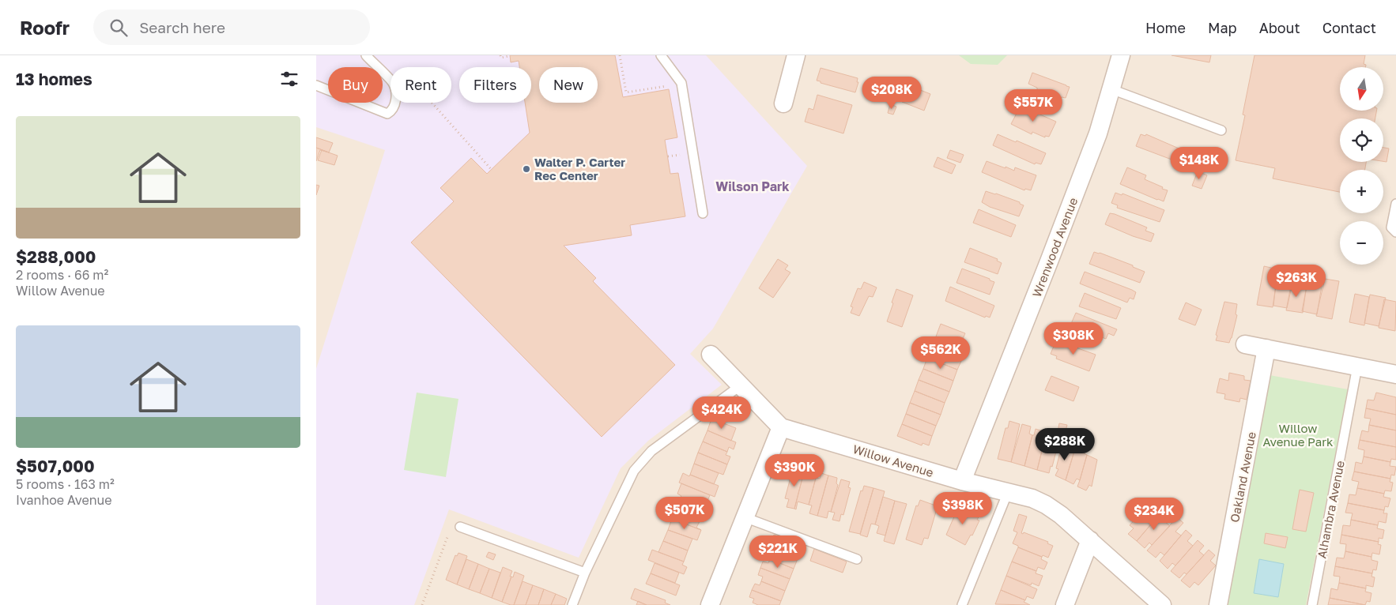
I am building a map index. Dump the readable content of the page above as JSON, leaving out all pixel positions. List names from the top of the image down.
{
  "streets": {
    "street": ["Wrenwood Avenue", "Willow Avenue", "Oakland Avenue"],
    "lane": ["Alhambra Avenue"]
  },
  "crossings": [
    ["Wrenwood Avenue", "Willow Avenue"]
  ],
  "districts": ["Wilson Park"],
  "parks": ["Willow Avenue Park"],
  "places": ["Walter P. Carter Rec Center"],
  "north": "bottom",
  "page": {
    "header": "Roofr",
    "search": "Search here",
    "nav": [
      "Home",
      "Map",
      "About",
      "Contact"
    ],
    "heading": "13 homes",
    "map_buttons": ["+", "−"],
    "chip": [
      "Buy",
      "Rent",
      "Filters",
      "New"
    ],
    "price": [
      "$208K",
      "$557K",
      "$148K",
      "$263K",
      "$308K",
      "$562K",
      "$424K",
      "$288K",
      "$390K",
      "$398K",
      "$507K",
      "$234K",
      "$221K"
    ],
    "list": [
      {
        "name": "$288,000",
        "note": "2 rooms · 66 m² · Willow Avenue"
      },
      {
        "name": "$507,000",
        "note": "5 rooms · 163 m² · Ivanhoe Avenue"
      }
    ]
  }
}
